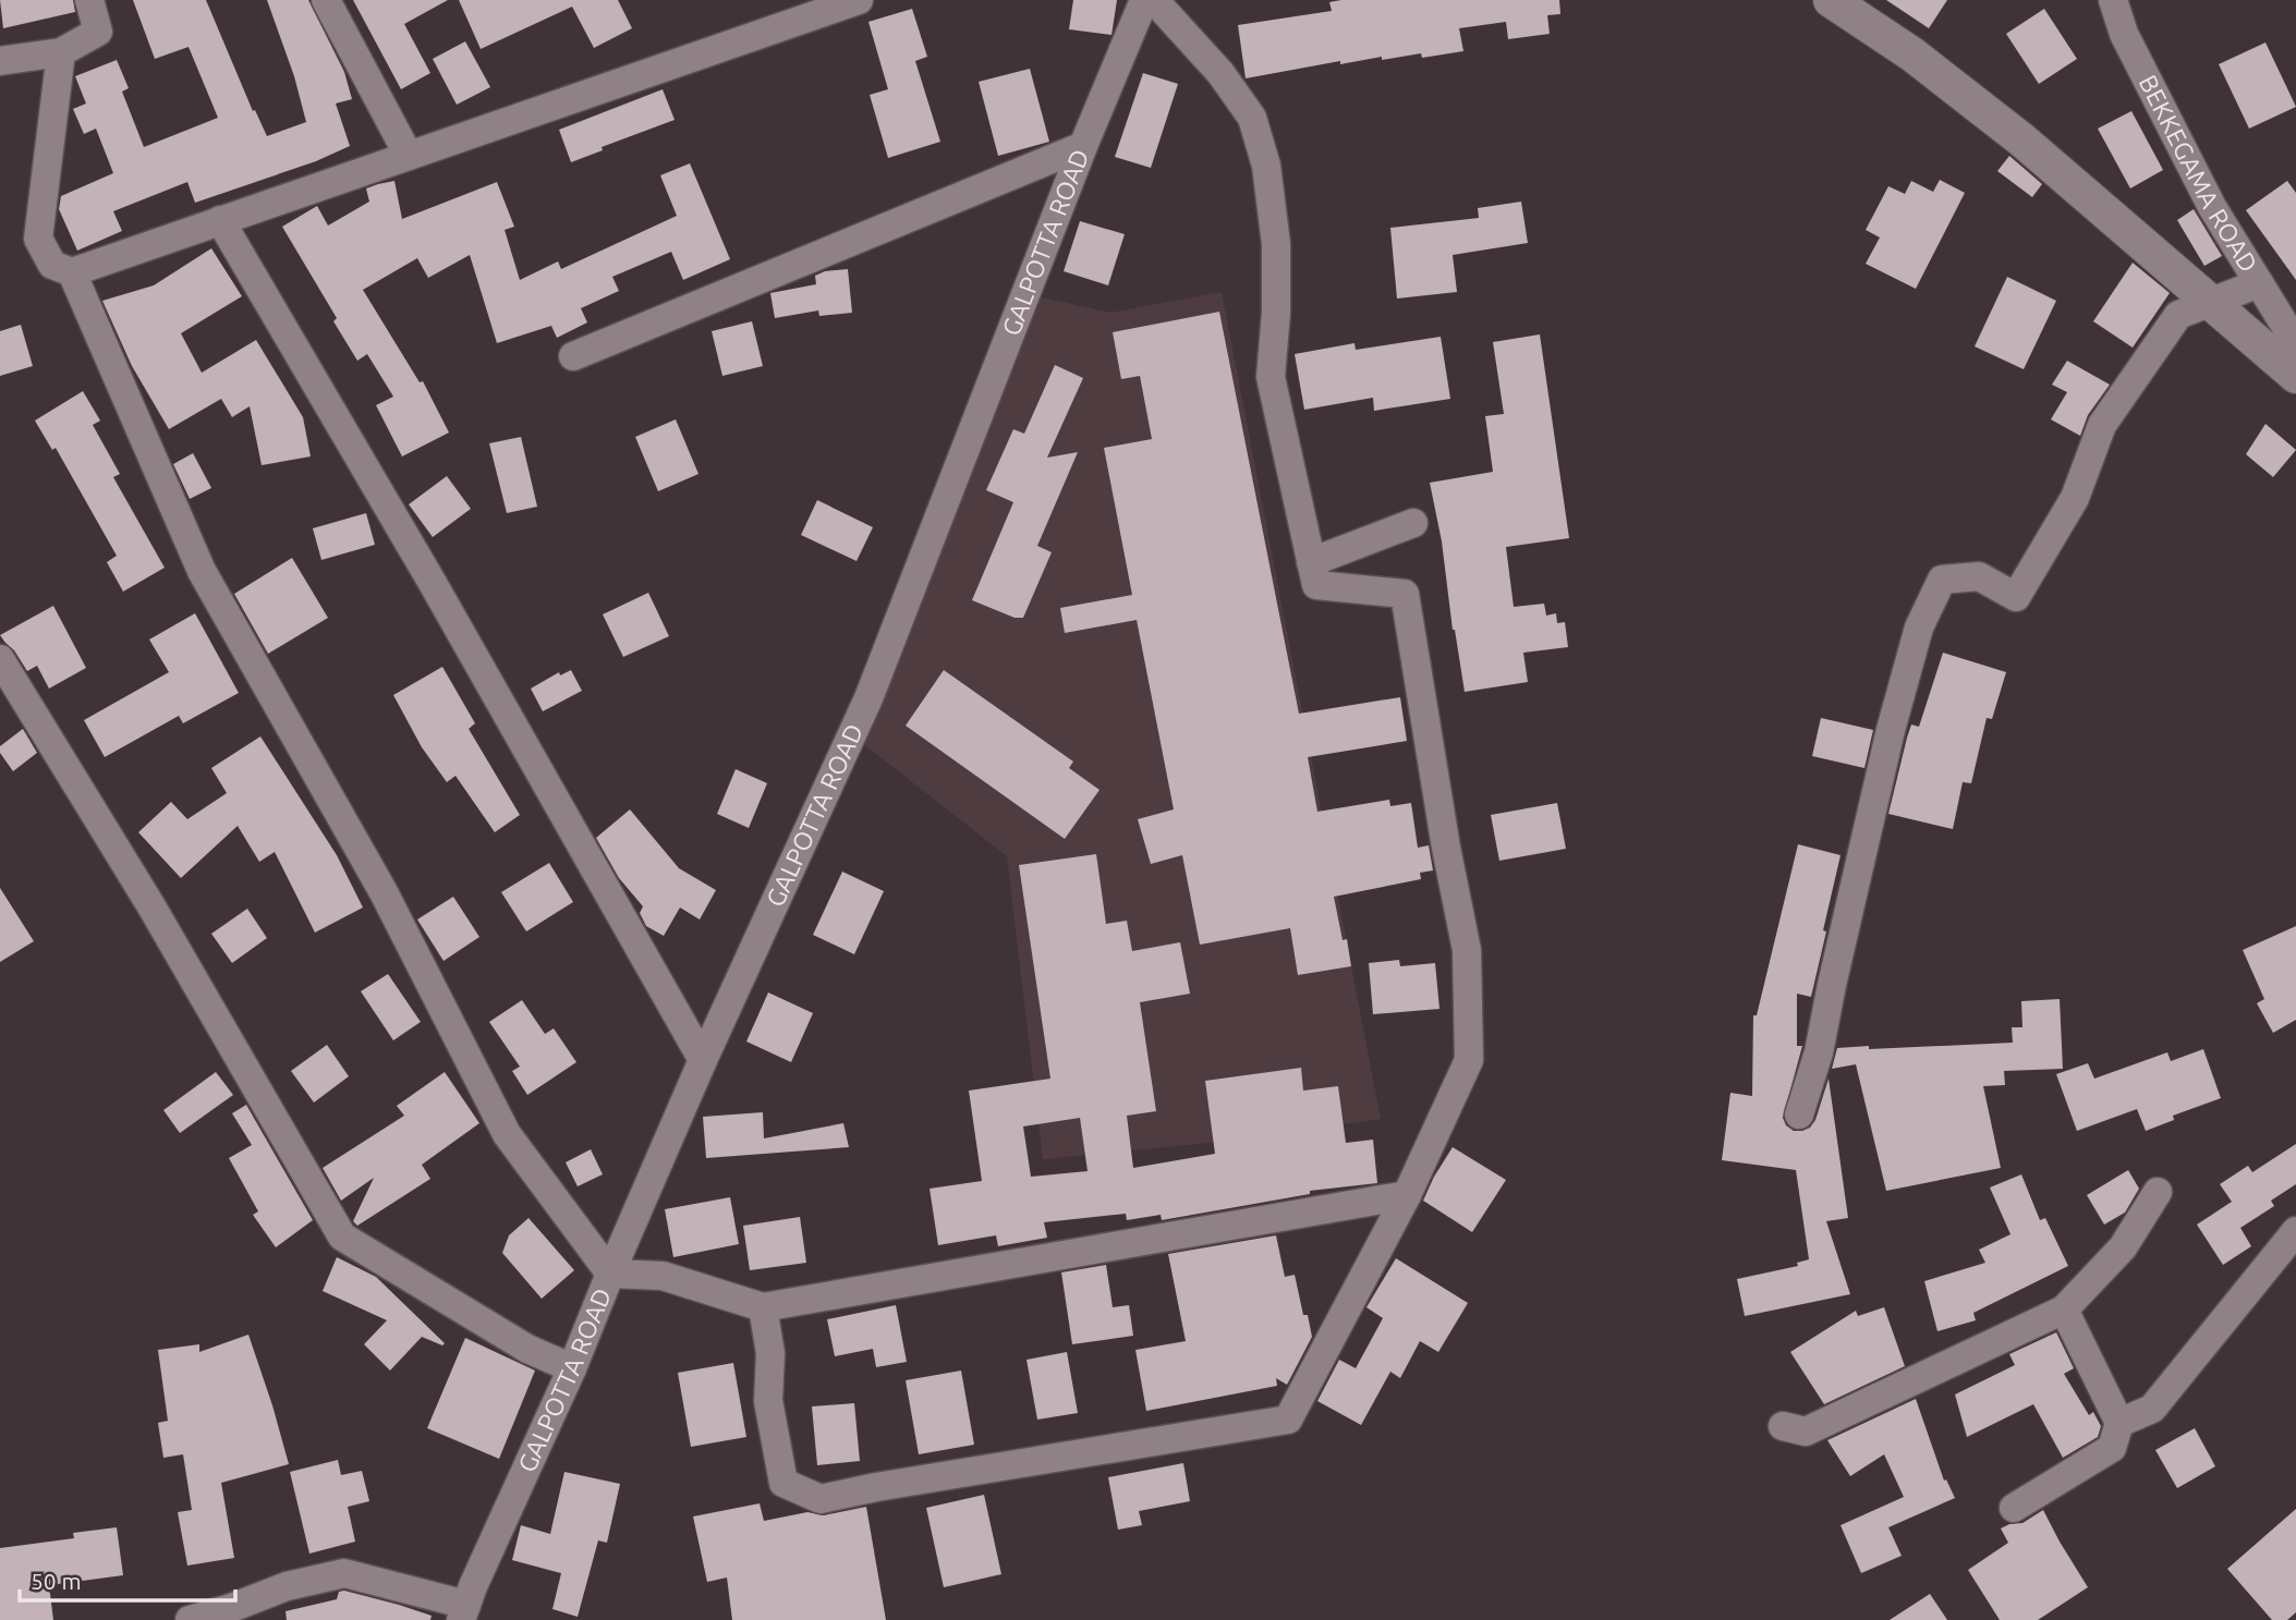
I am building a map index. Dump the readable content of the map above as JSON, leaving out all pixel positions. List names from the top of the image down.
{
  "streets": {
    "street": ["BEKKEGAMA ROAD", "GALPOTTA ROAD"]
  },
  "scale_bar": "50 m"
}
